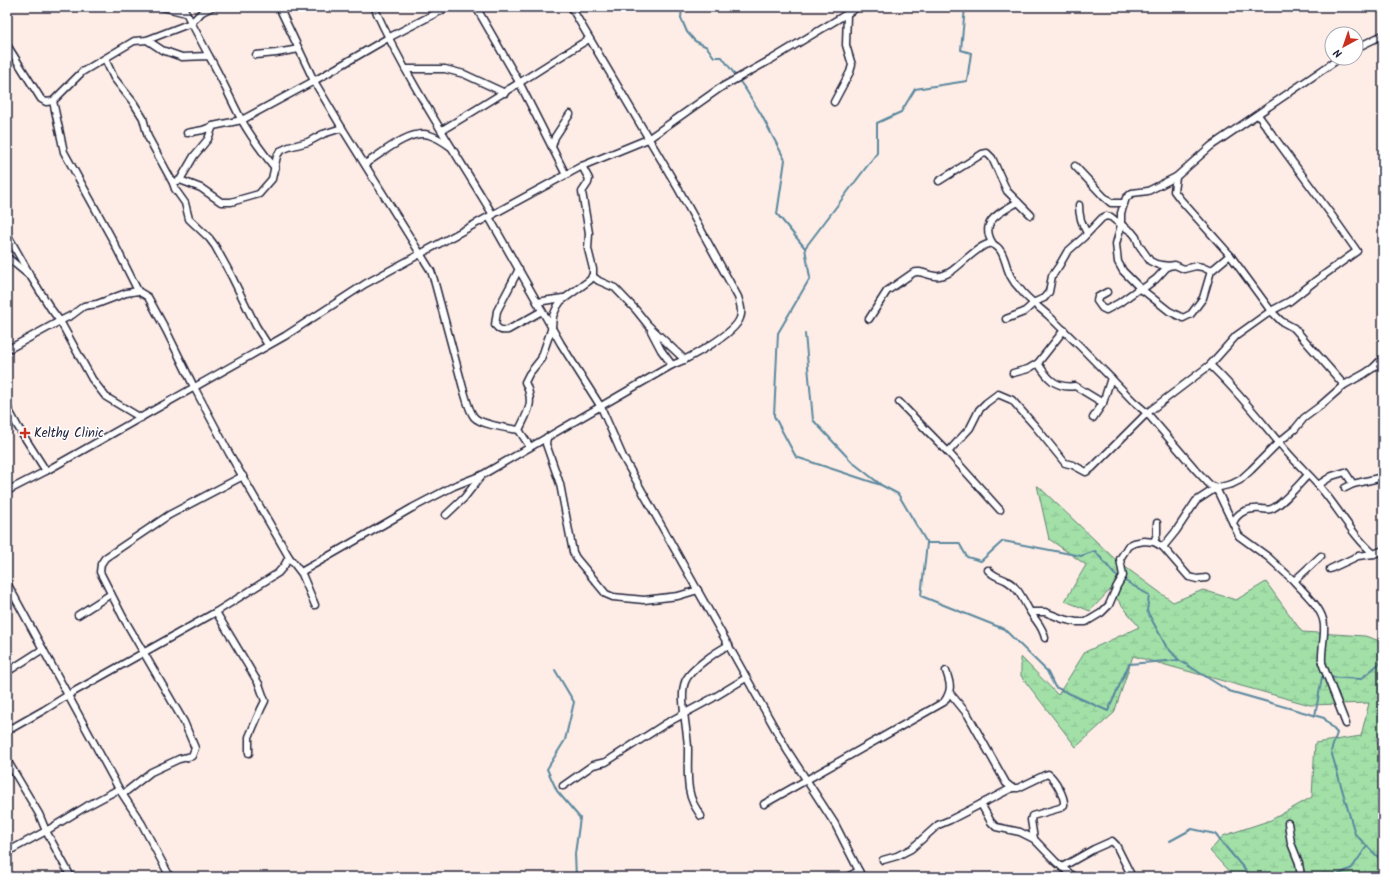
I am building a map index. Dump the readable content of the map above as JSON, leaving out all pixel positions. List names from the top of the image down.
{
  "places": {
    "health": ["Kelthy Clinic"]
  },
  "north": "bottom left"
}
